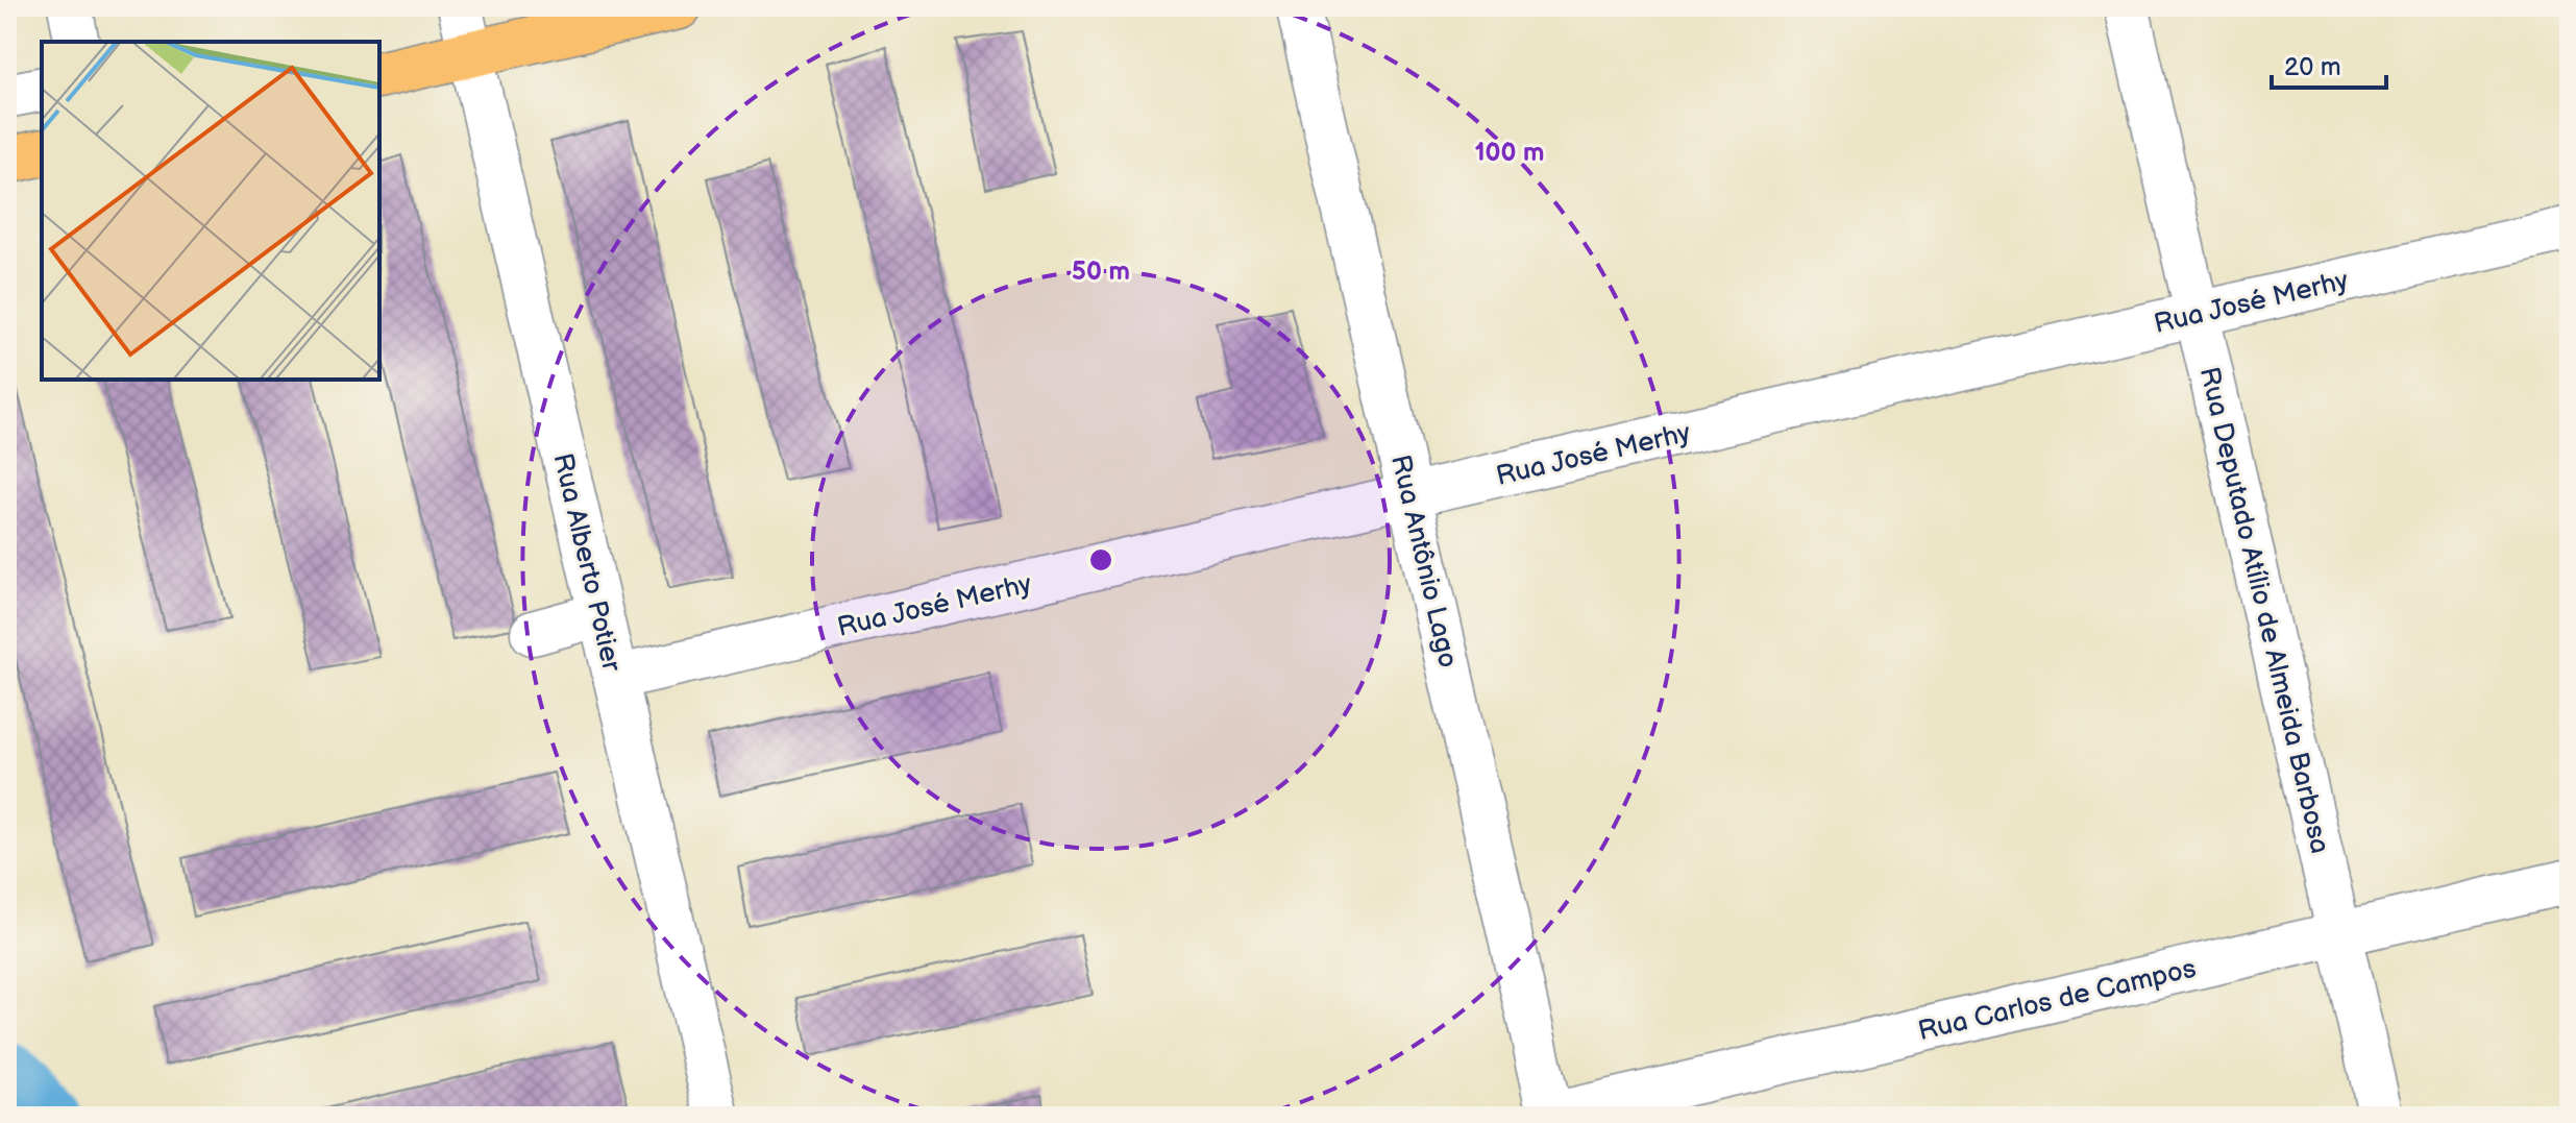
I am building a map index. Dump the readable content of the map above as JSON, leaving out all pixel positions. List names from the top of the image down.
{
  "streets": {
    "street": [
      "Rua José Merhy",
      "Rua Antônio Lago",
      "Rua Alberto Potier",
      "Rua Deputado Atílio de Almeida Barbosa",
      "Rua Carlos de Campos"
    ]
  },
  "crossings": [
    ["Rua José Merhy", "Rua Antônio Lago"],
    ["Rua José Merhy", "Rua Alberto Potier"],
    ["Rua José Merhy", "Rua Deputado Atílio de Almeida Barbosa"],
    ["Rua Antônio Lago", "Rua Carlos de Campos"],
    ["Rua Deputado Atílio de Almeida Barbosa", "Rua Carlos de Campos"]
  ],
  "scale_bar": "20 m",
  "rings": ["100 m", "50 m"]
}
